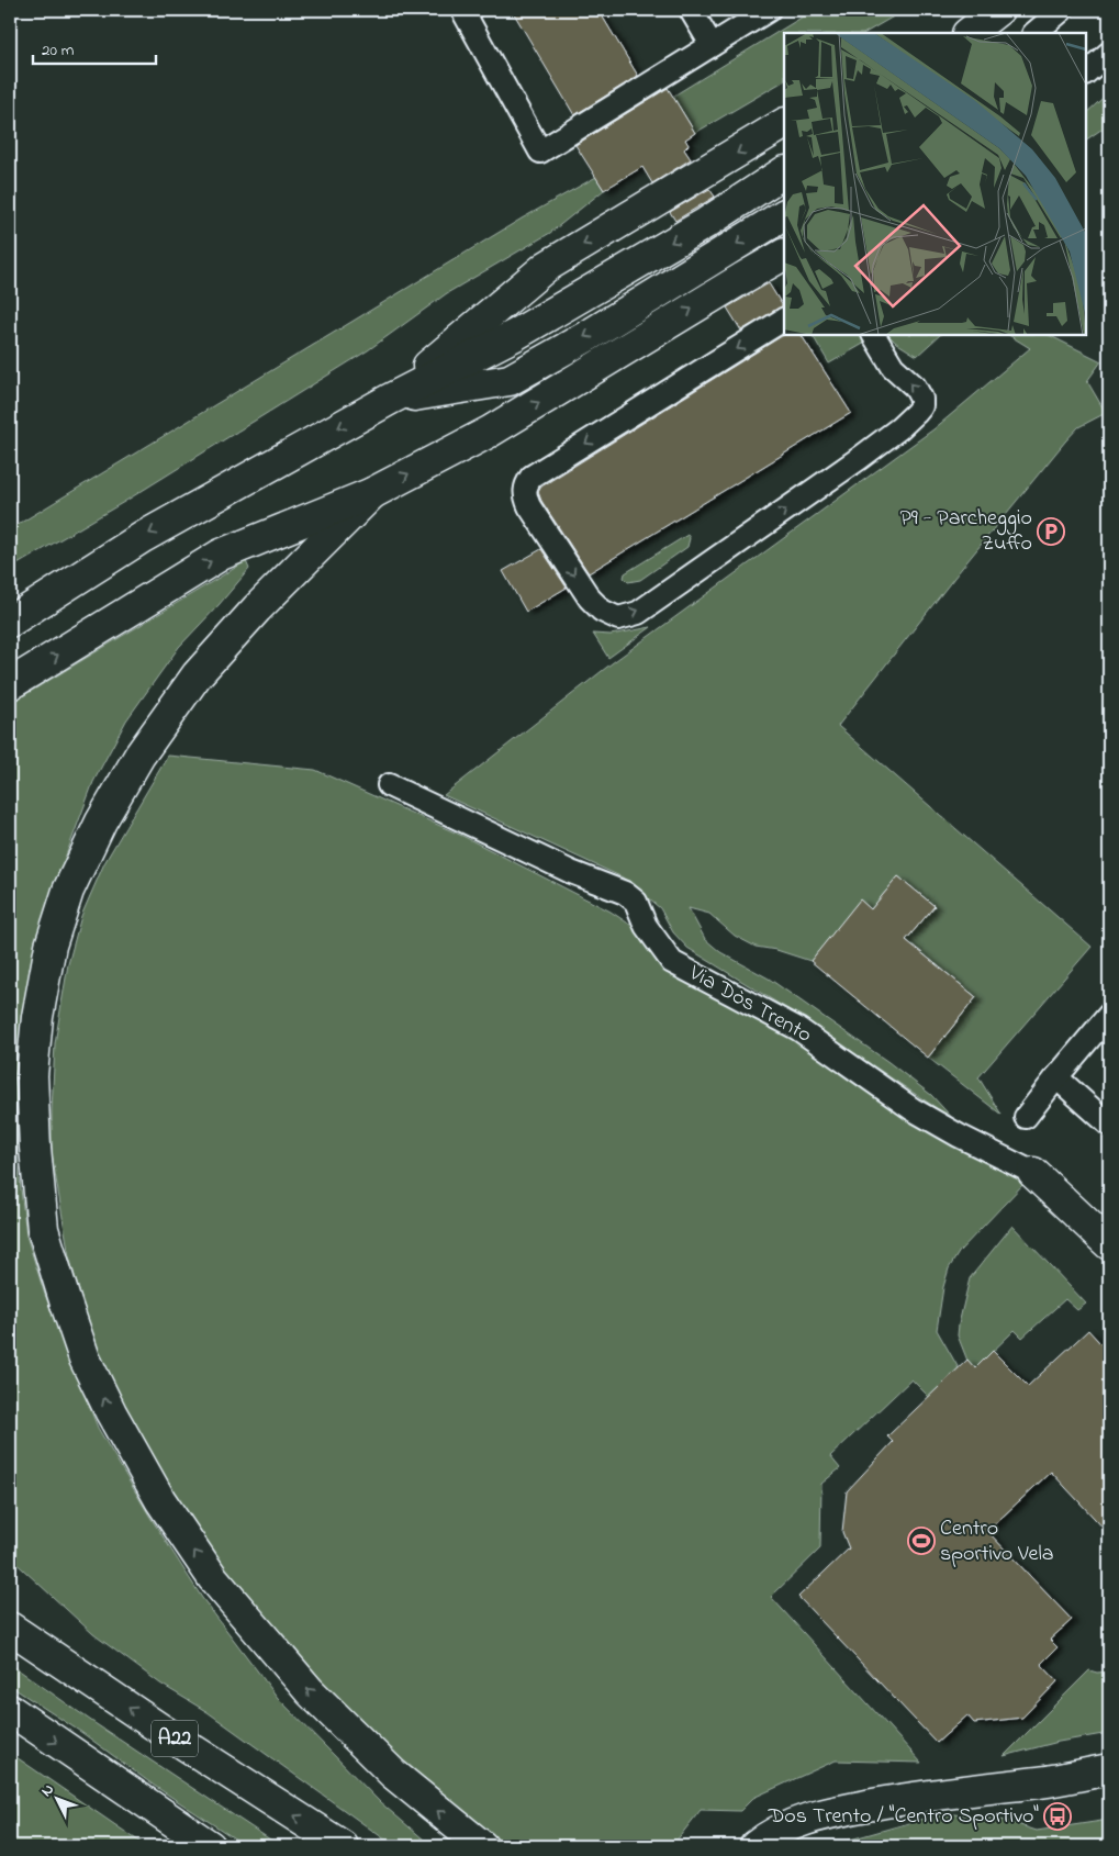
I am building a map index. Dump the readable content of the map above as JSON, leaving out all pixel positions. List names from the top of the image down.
{
  "streets": {
    "main road": ["Via Dòs Trento", "A22"]
  },
  "places": {
    "parking": ["P9 - Parcheggio Zuffo"],
    "sports": ["Centro sportivo Vela"],
    "bus stop": ["Dos Trento / \"Centro Sportivo\""]
  },
  "scale_bar": "20 m",
  "north": "top left"
}
